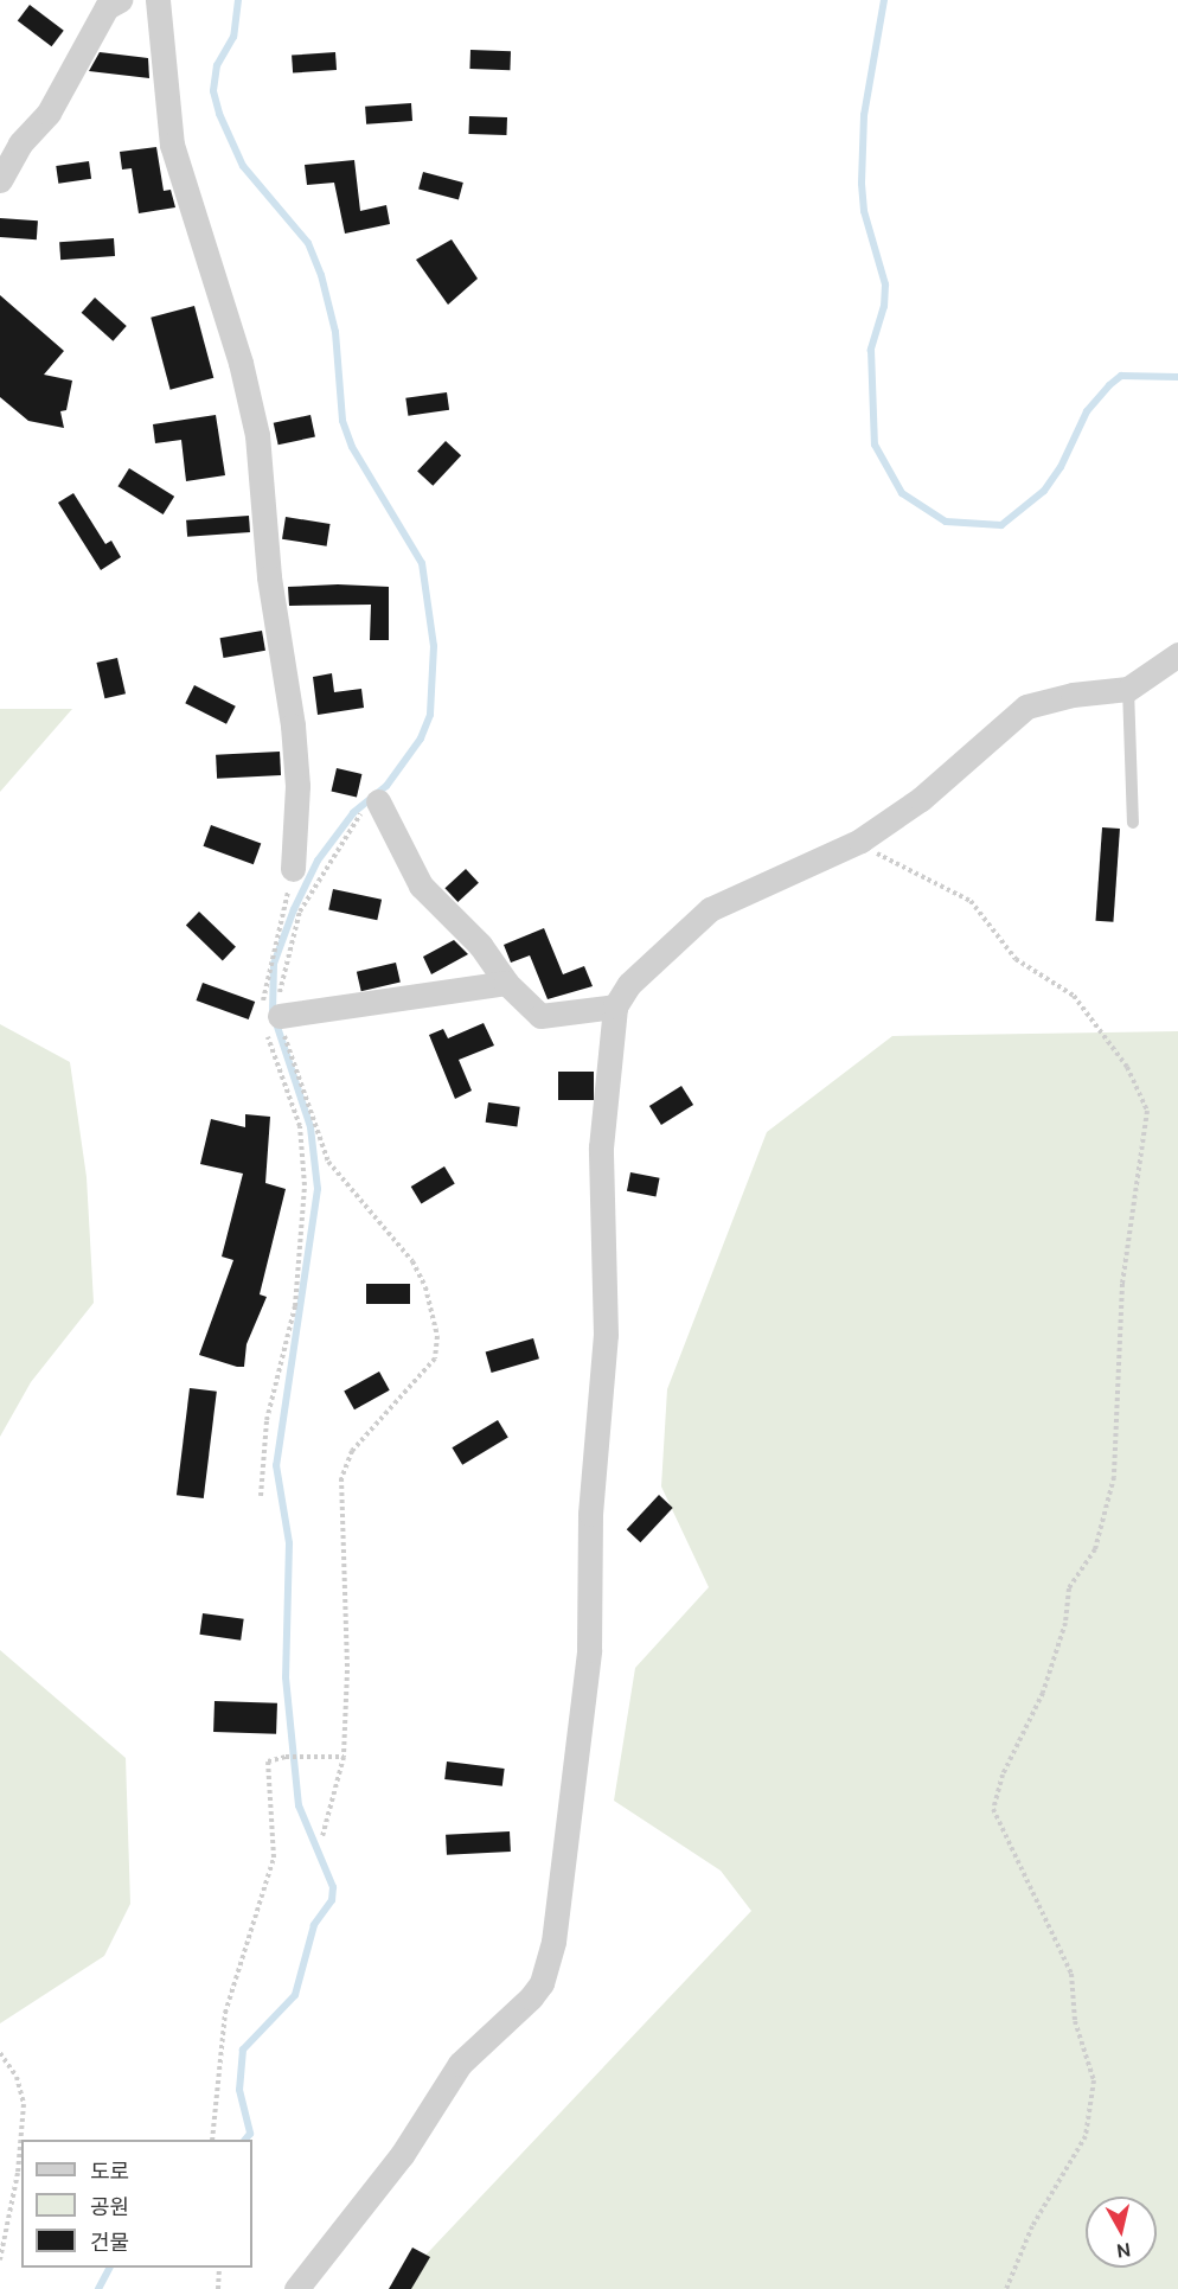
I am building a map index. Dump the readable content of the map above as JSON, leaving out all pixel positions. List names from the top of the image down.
{
  "legend": ["도로", "공원", "건물"],
  "north": "bottom"
}
